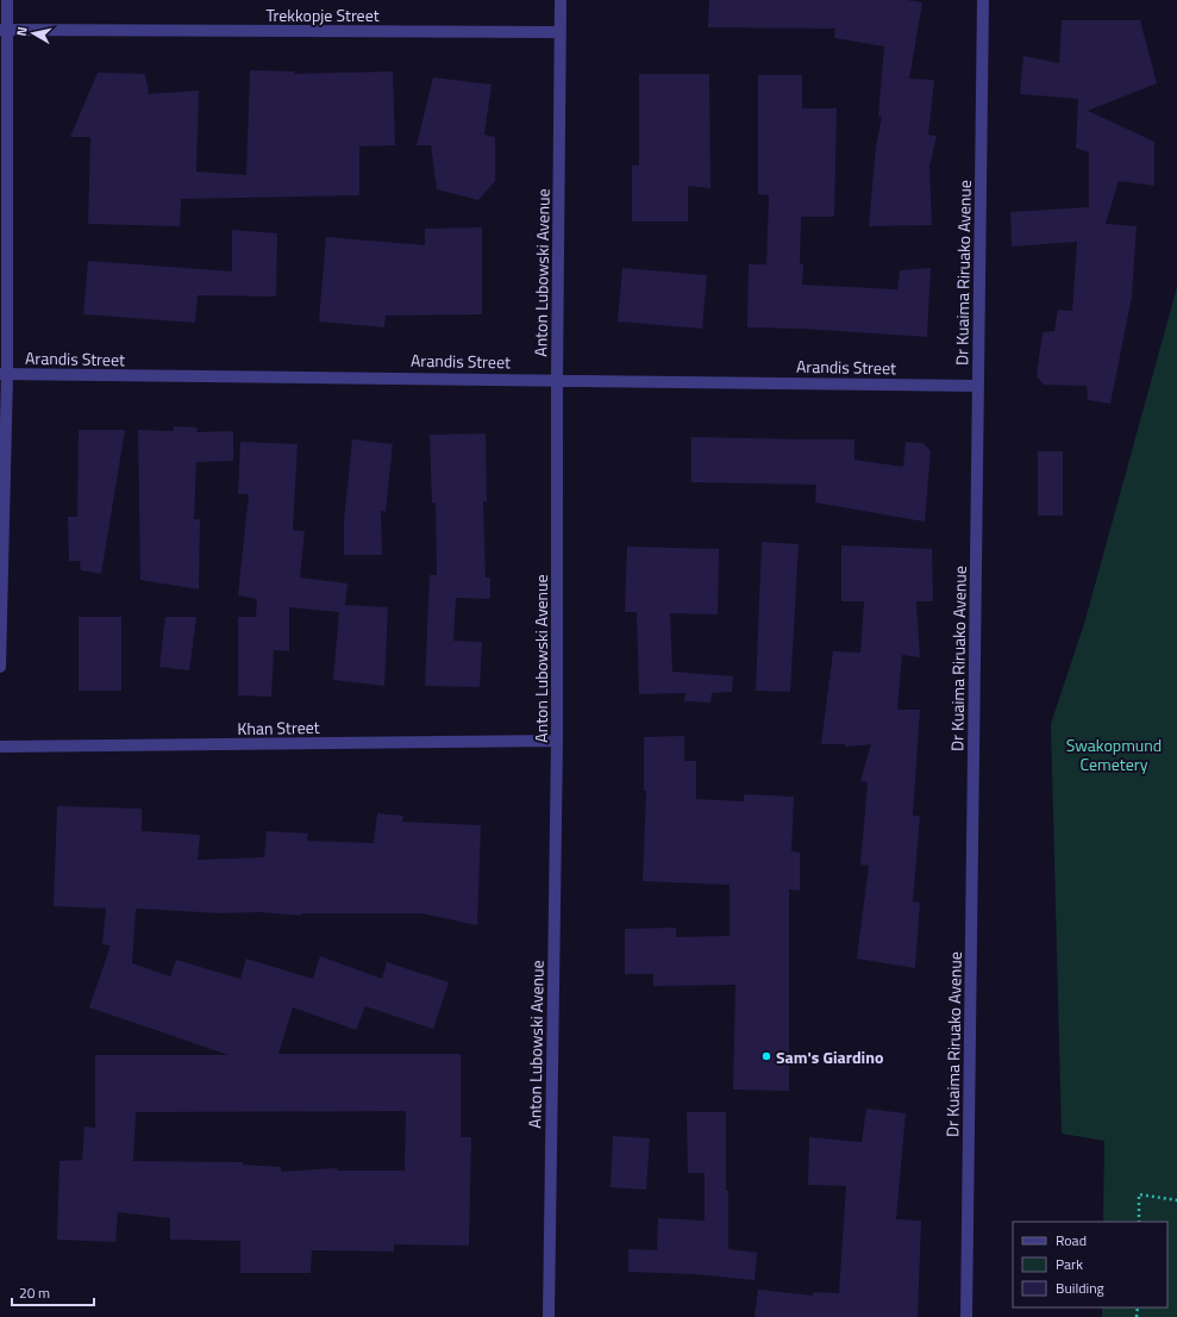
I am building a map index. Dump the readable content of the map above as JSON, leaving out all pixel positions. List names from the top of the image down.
{
  "streets": {
    "street": [
      "Trekkopje Street",
      "Anton Lubowski Avenue",
      "Dr Kuaima Riruako Avenue",
      "Arandis Street",
      "Khan Street"
    ]
  },
  "crossings": [
    ["Trekkopje Street", "Anton Lubowski Avenue"],
    ["Anton Lubowski Avenue", "Arandis Street"],
    ["Anton Lubowski Avenue", "Khan Street"],
    ["Dr Kuaima Riruako Avenue", "Arandis Street"]
  ],
  "parks": ["Swakopmund Cemetery"],
  "places": ["Sam's Giardino"],
  "legend": ["Road", "Park", "Building"],
  "scale_bar": "20 m",
  "north": "left"
}
